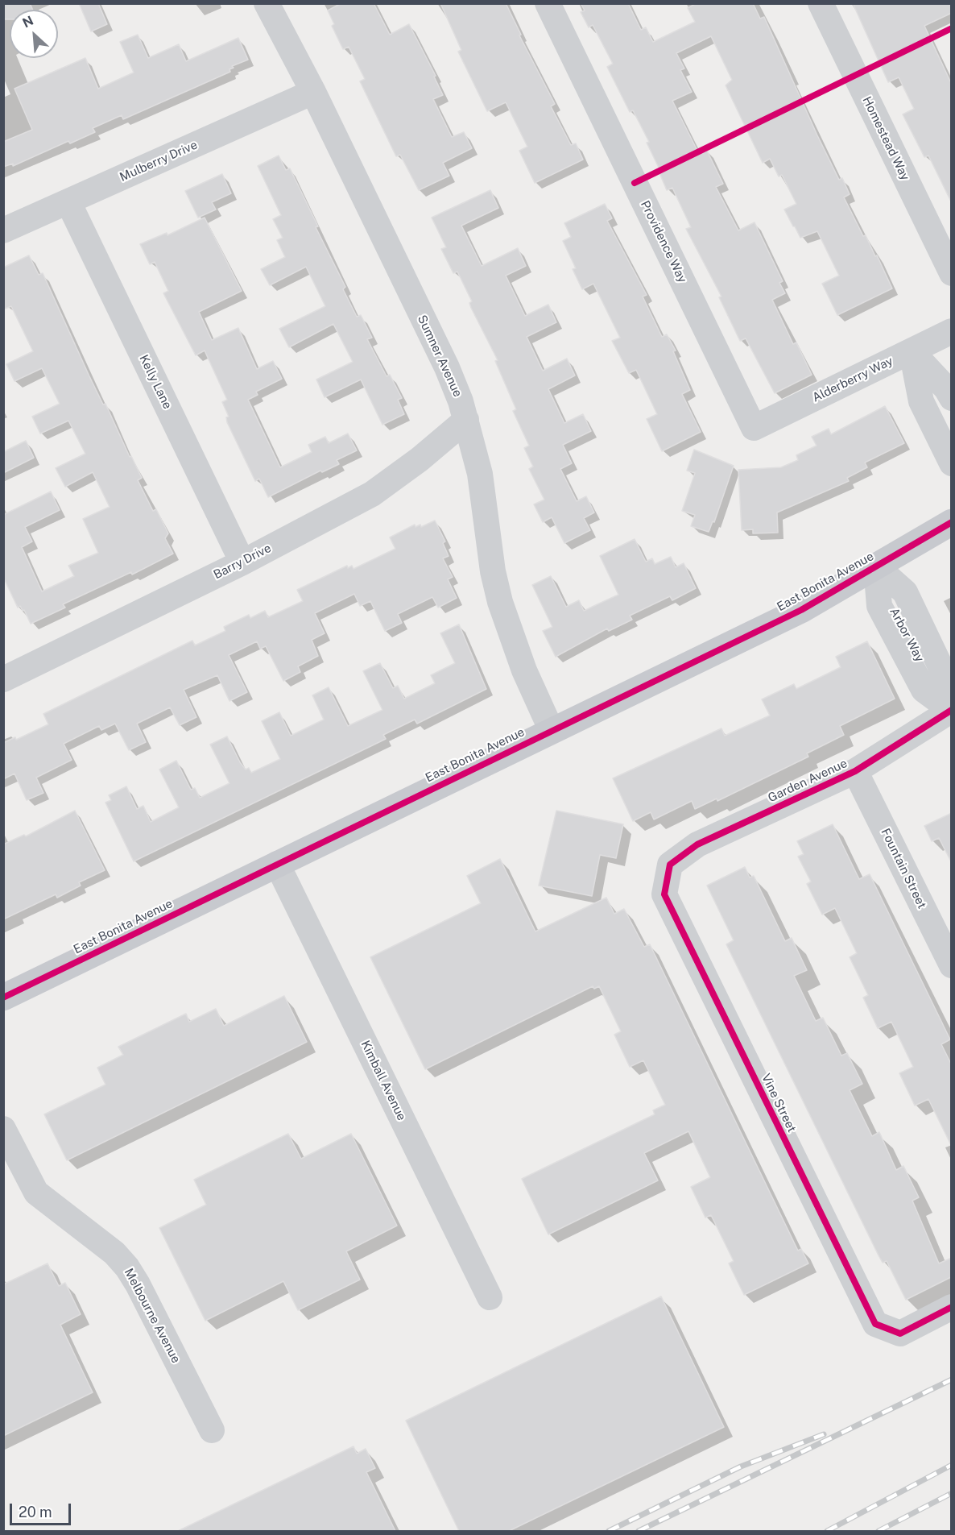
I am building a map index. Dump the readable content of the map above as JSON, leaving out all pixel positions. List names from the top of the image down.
{
  "streets": {
    "main road": ["East Bonita Avenue"],
    "street": [
      "Homestead Way",
      "Mulberry Drive",
      "Providence Way",
      "Sumner Avenue",
      "Alderberry Way",
      "Kelly Lane",
      "Barry Drive",
      "Arbor Way",
      "Garden Avenue",
      "Fountain Street",
      "Kimball Avenue",
      "Vine Street",
      "Melbourne Avenue"
    ]
  },
  "crossings": [
    ["Mulberry Drive", "Sumner Avenue"],
    ["Mulberry Drive", "Kelly Lane"],
    ["Providence Way", "Alderberry Way"],
    ["Sumner Avenue", "Barry Drive"],
    ["Sumner Avenue", "East Bonita Avenue"],
    ["Kelly Lane", "Barry Drive"],
    ["East Bonita Avenue", "Arbor Way"],
    ["East Bonita Avenue", "Kimball Avenue"],
    ["Arbor Way", "Garden Avenue"],
    ["Garden Avenue", "Fountain Street"],
    ["Garden Avenue", "Vine Street"]
  ],
  "scale_bar": "20 m",
  "north": "top left"
}
